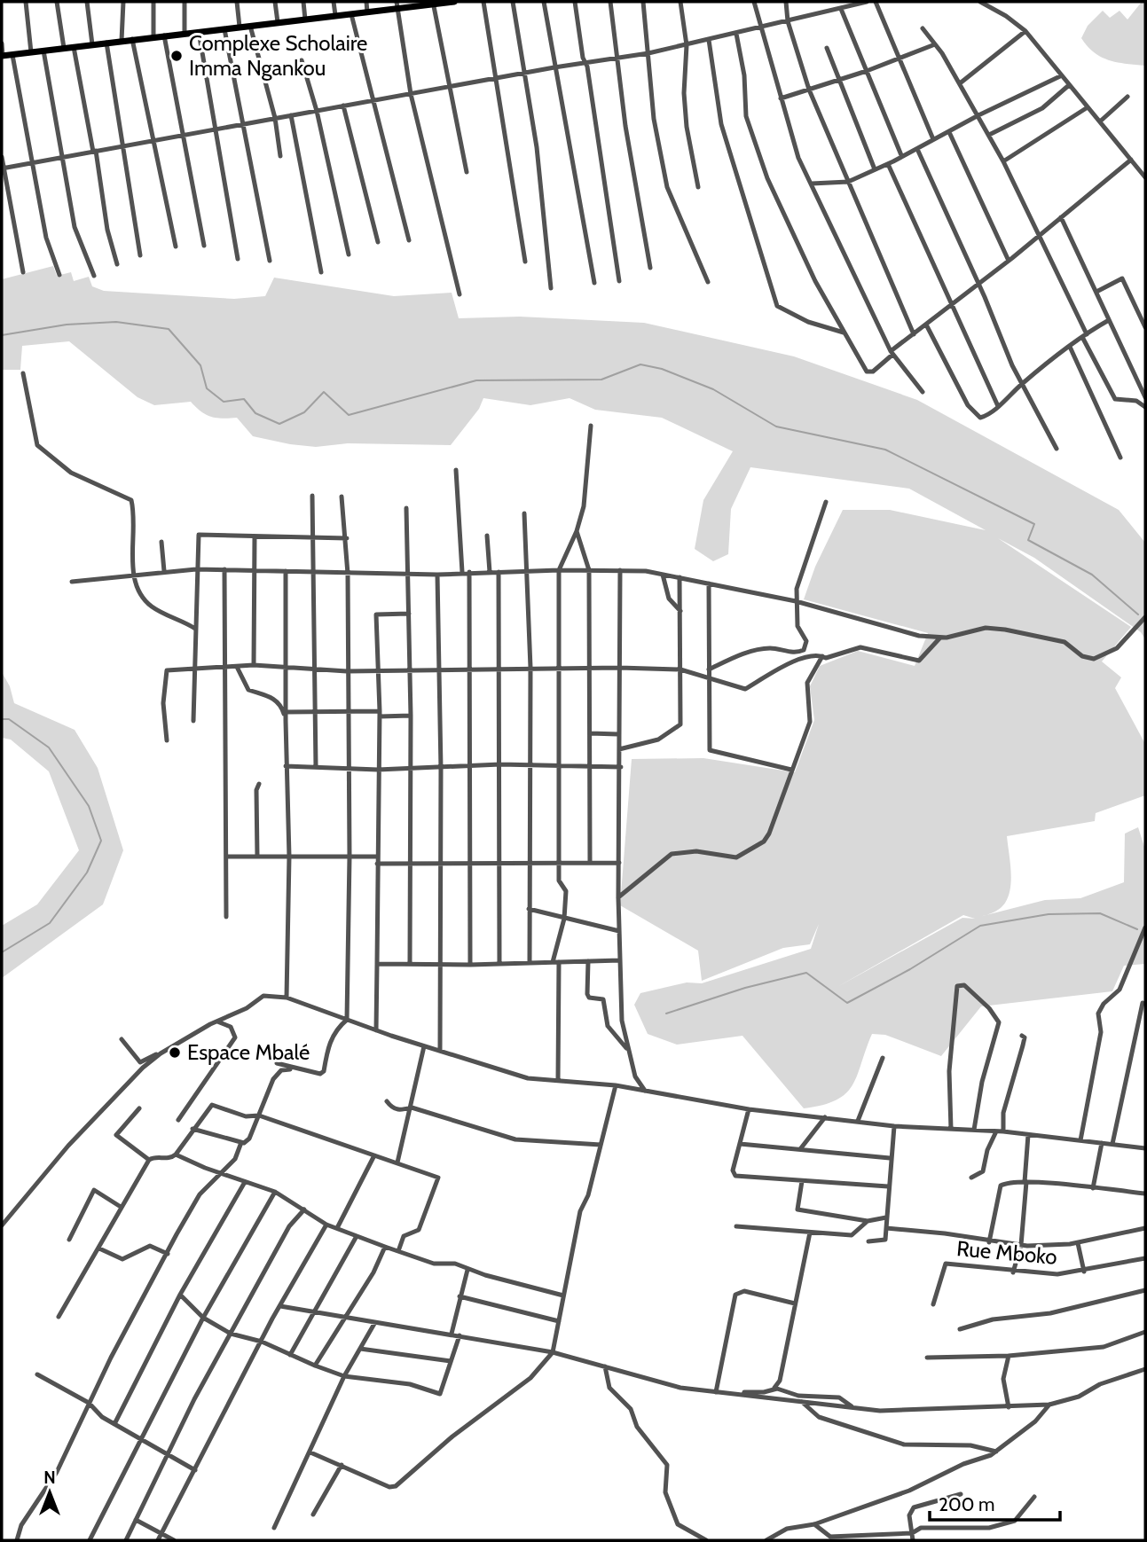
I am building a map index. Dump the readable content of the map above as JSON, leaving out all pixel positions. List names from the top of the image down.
{
  "streets": {
    "street": ["Rue Mboko"]
  },
  "places": ["Complexe Scholaire Imma Ngankou", "Espace Mbalé"],
  "scale_bar": "200 m",
  "north": "top"
}
